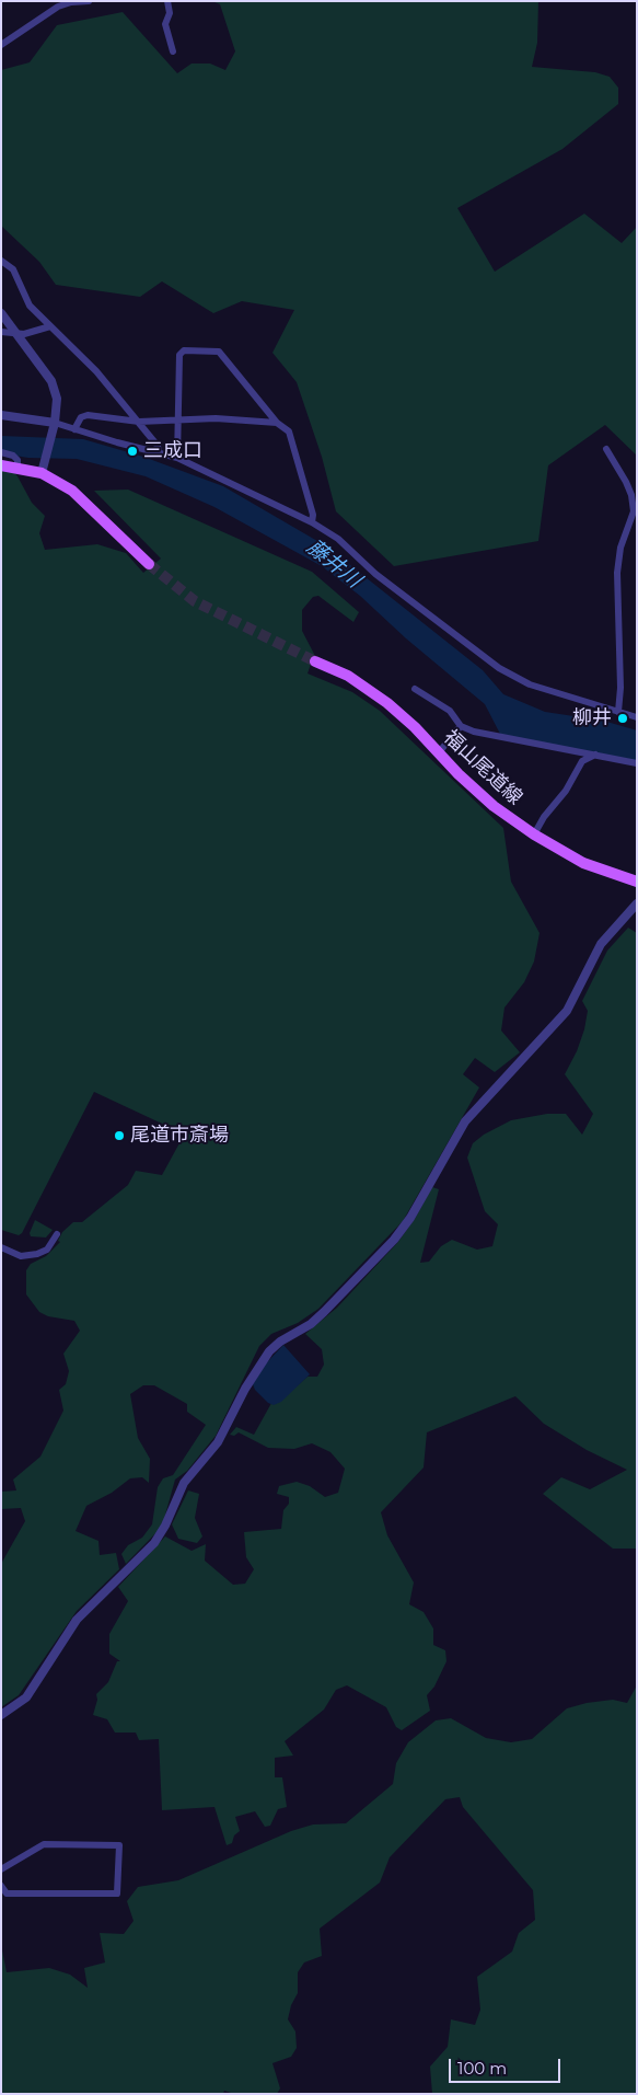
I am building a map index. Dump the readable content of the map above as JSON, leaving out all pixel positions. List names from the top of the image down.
{
  "streets": {
    "main road": ["福山尾道線"]
  },
  "water": ["藤井川"],
  "places": ["三成口", "柳井", "尾道市斎場"],
  "scale_bar": "100 m"
}
